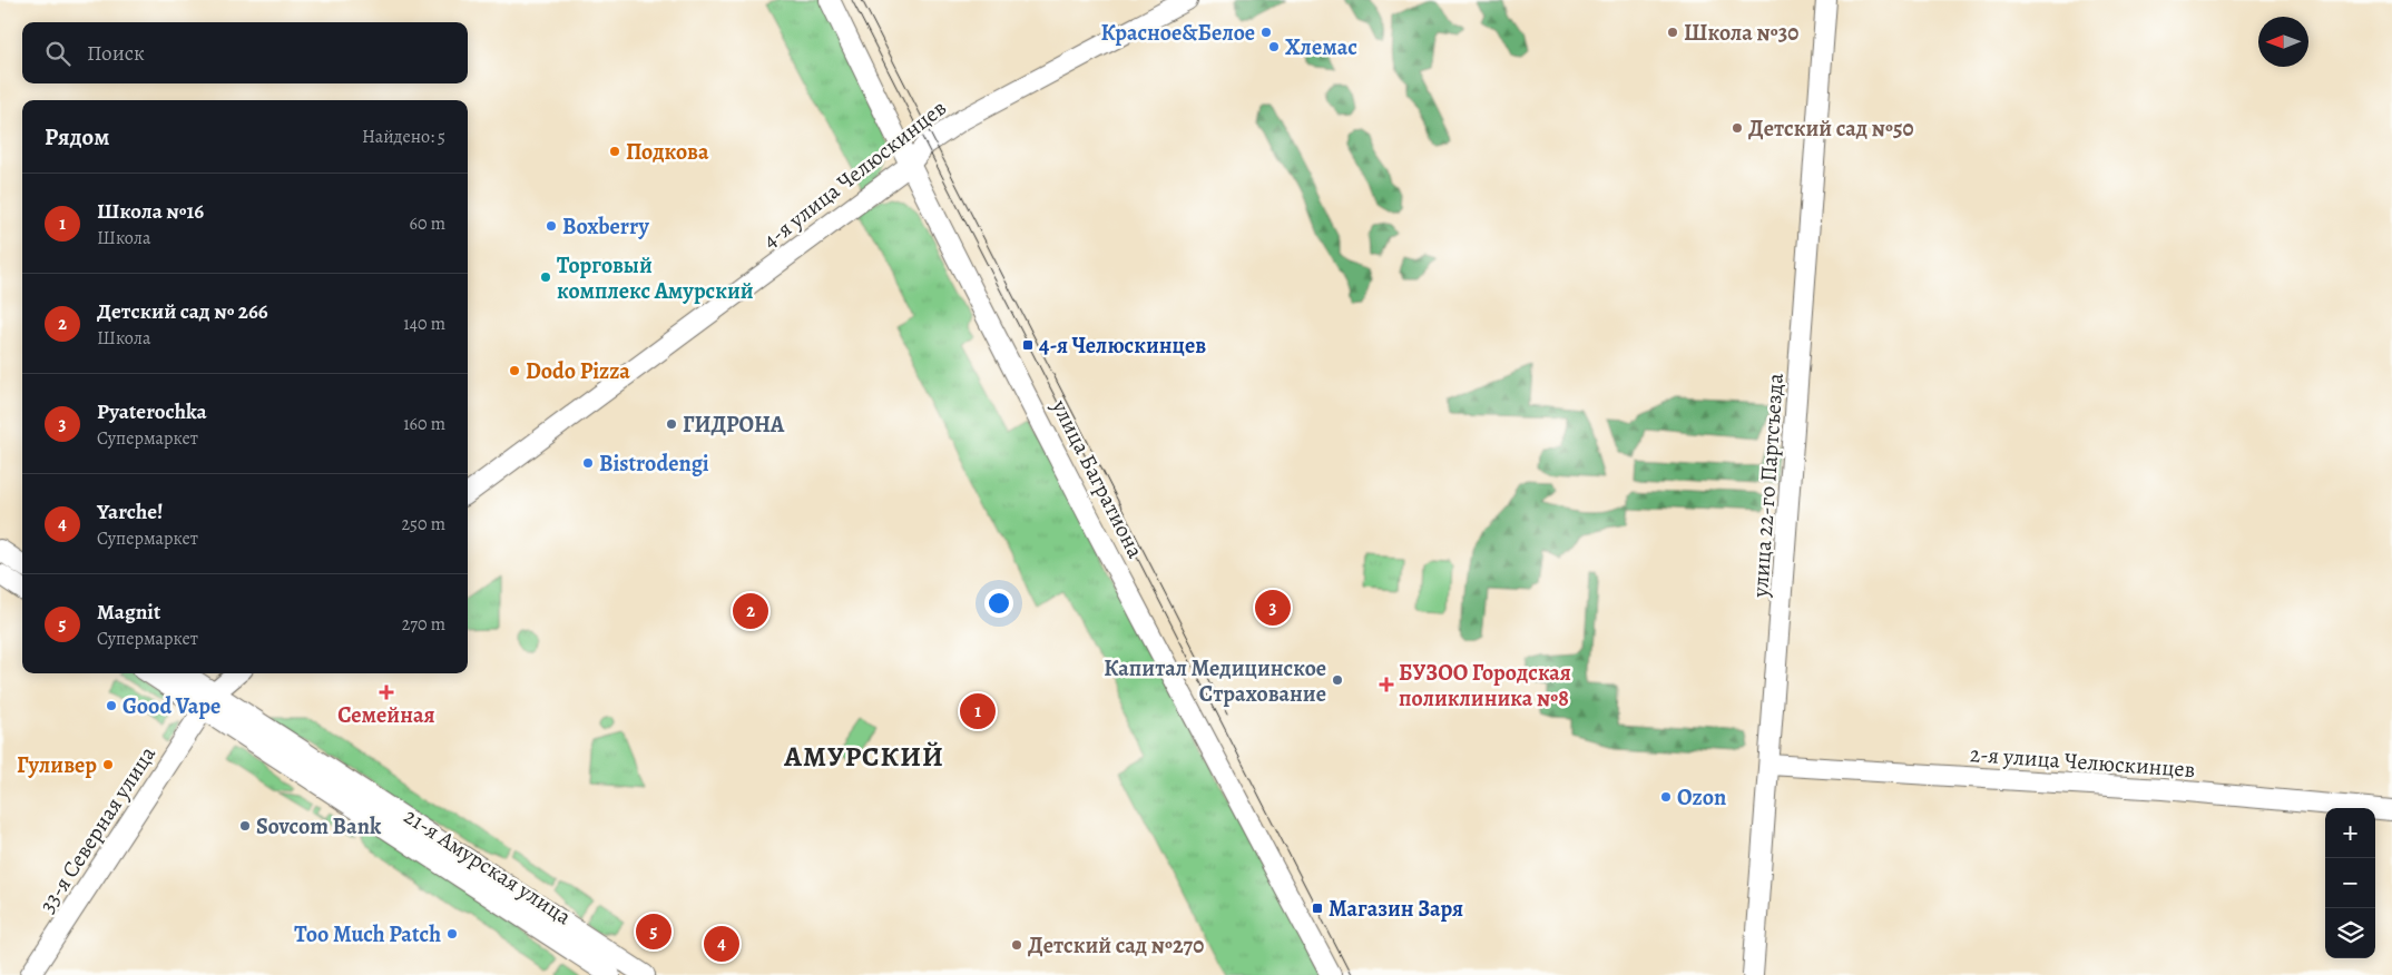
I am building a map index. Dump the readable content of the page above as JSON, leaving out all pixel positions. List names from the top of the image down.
{
  "streets": {
    "main road": [
      "4-я улица Челюскинцев",
      "улица Багратиона",
      "улица 22-го Партсъезда",
      "2-я улица Челюскинцев",
      "33-я Северная улица",
      "21-я Амурская улица"
    ]
  },
  "crossings": [
    ["4-я улица Челюскинцев", "улица Багратиона"],
    ["улица 22-го Партсъезда", "2-я улица Челюскинцев"],
    ["33-я Северная улица", "21-я Амурская улица"]
  ],
  "districts": ["АМУРСКИЙ"],
  "places": {
    "other": [
      "Красное&Белое",
      "Школа №30",
      "Хлемас",
      "Детский сад №50",
      "Подкова",
      "Boxberry",
      "Торговый комплекс Амурский",
      "Dodo Pizza",
      "ГИДРОНА",
      "Bistrodengi",
      "Капитал Медицинское Страхование",
      "Good Vape",
      "Гуливер",
      "Ozon",
      "Sovcom Bank",
      "Too Much Patch",
      "Детский сад №270"
    ],
    "transit": ["4-я Челюскинцев", "Магазин Заря"],
    "health": ["БУЗОО Городская поликлиника №8", "Семейная"]
  },
  "north": "left",
  "page": {
    "search": "Поиск",
    "heading": ["Рядом", "Найдено: 5"],
    "list": [
      {
        "mark": "1",
        "name": "Школа №16",
        "note": "Школа",
        "value": "60 m"
      },
      {
        "mark": "2",
        "name": "Детский сад № 266",
        "note": "Школа",
        "value": "140 m"
      },
      {
        "mark": "3",
        "name": "Pyaterochka",
        "note": "Супермаркет",
        "value": "160 m"
      },
      {
        "mark": "4",
        "name": "Yarche!",
        "note": "Супермаркет",
        "value": "250 m"
      },
      {
        "mark": "5",
        "name": "Magnit",
        "note": "Супермаркет",
        "value": "270 m"
      }
    ],
    "pins": [
      "3",
      "2",
      "1",
      "5",
      "4"
    ],
    "map_buttons": ["+", "−"]
  }
}
